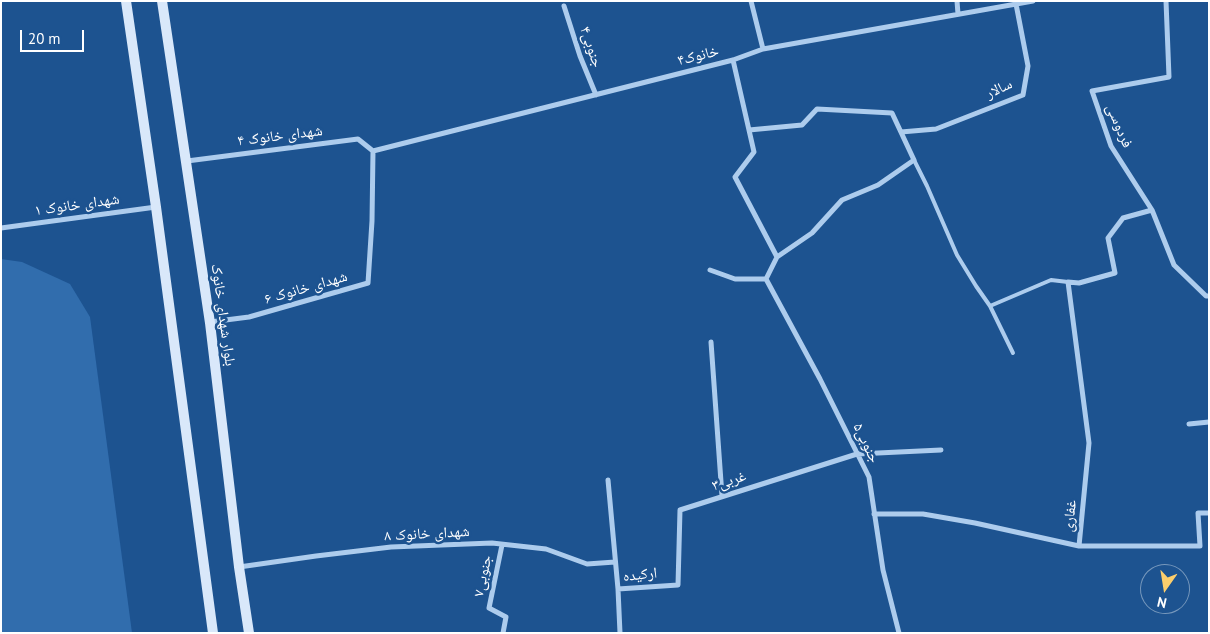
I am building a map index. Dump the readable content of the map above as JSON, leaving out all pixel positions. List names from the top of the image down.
{
  "streets": {
    "main road": ["بلوار شهدای خانوک"],
    "street": [
      "جنوبی۴",
      "خانوک۴",
      "سالار",
      "فردوسی",
      "شهدای خانوک ۴",
      "شهدای خانوک ۱",
      "شهدای خانوک ۶",
      "جنوبی۵",
      "غربی۳",
      "غفاری",
      "شهدای خانوک ۸",
      "ارکیده",
      "جنوبی۷"
    ]
  },
  "crossings": [
    ["جنوبی۴", "خانوک۴"],
    ["خانوک۴", "سالار"],
    ["خانوک۴", "شهدای خانوک ۴"],
    ["خانوک۴", "شهدای خانوک ۶"],
    ["شهدای خانوک ۴", "شهدای خانوک ۶"],
    ["شهدای خانوک ۴", "بلوار شهدای خانوک"],
    ["شهدای خانوک ۶", "بلوار شهدای خانوک"],
    ["بلوار شهدای خانوک", "شهدای خانوک ۸"],
    ["جنوبی۵", "غربی۳"],
    ["جنوبی۵", "غفاری"],
    ["غربی۳", "ارکیده"],
    ["شهدای خانوک ۸", "جنوبی۷"]
  ],
  "scale_bar": "20 m",
  "north": "bottom"
}
